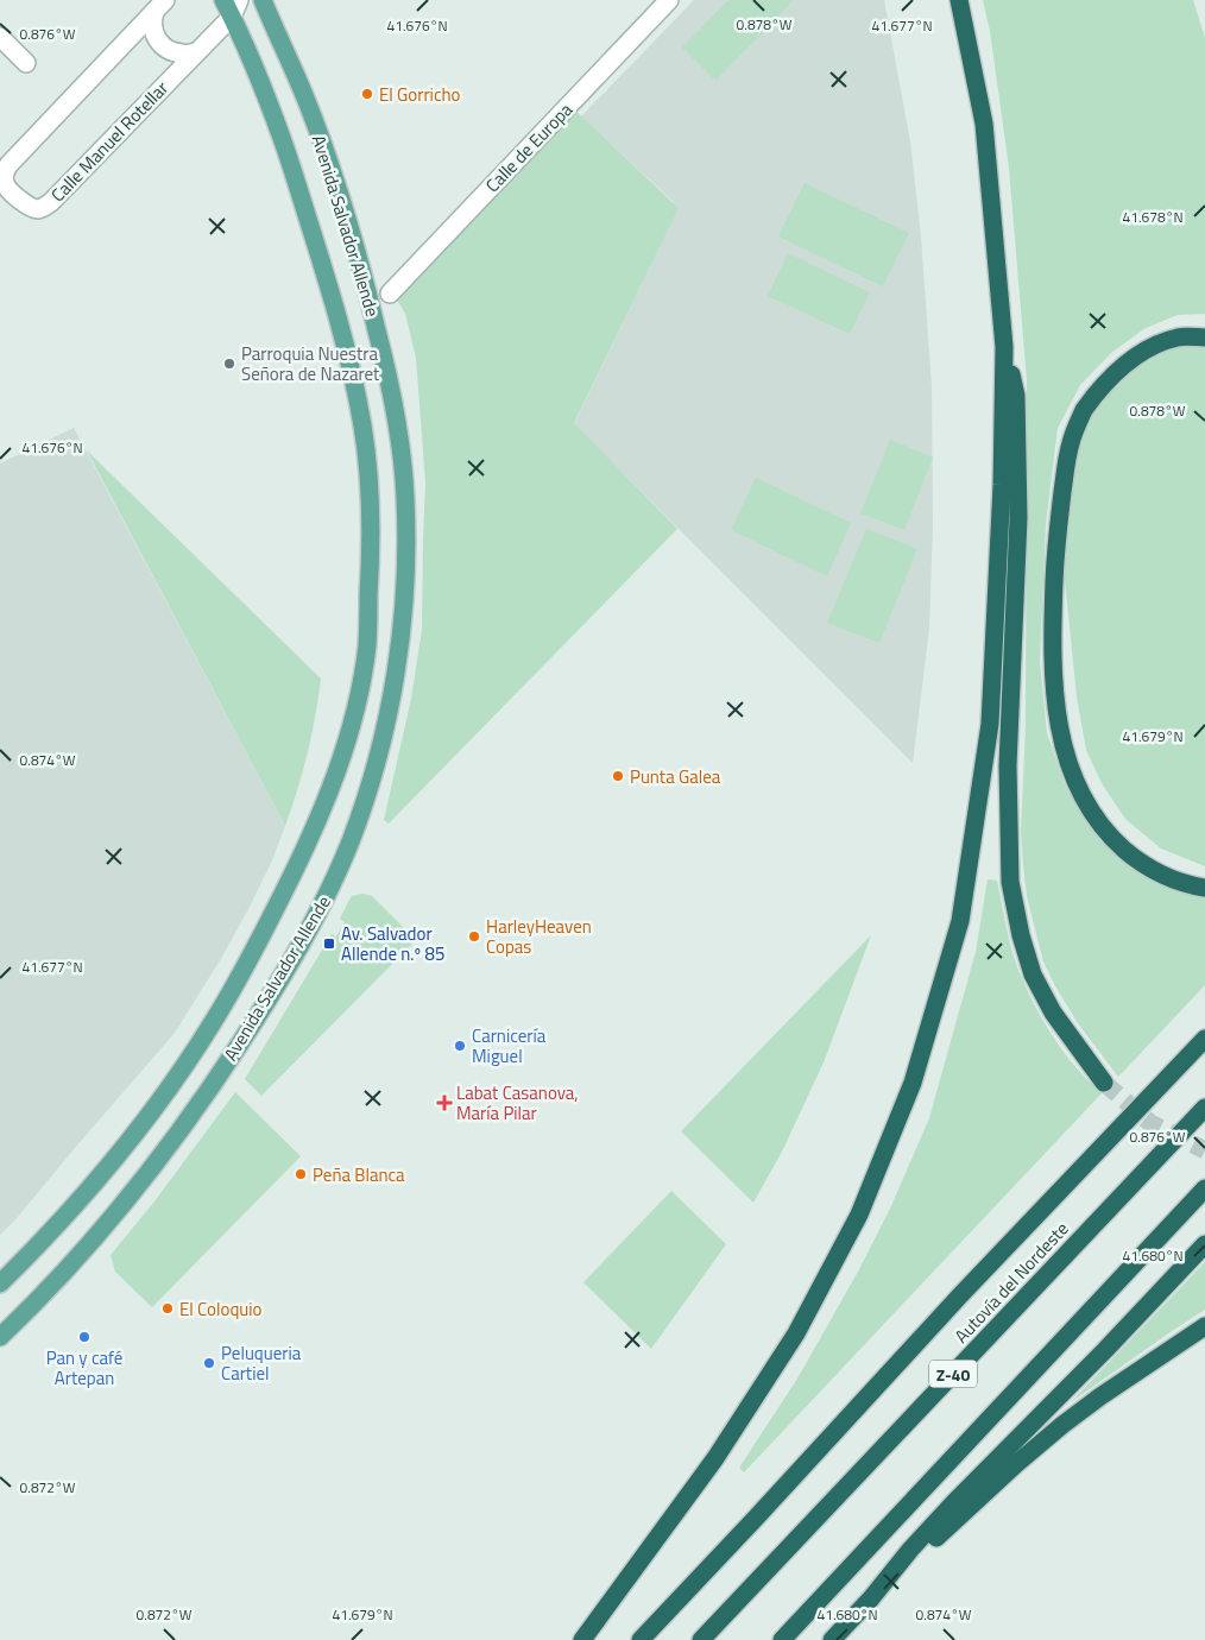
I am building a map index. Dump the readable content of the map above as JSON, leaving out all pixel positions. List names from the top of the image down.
{
  "streets": {
    "highway": ["Autovía del Nordeste", "Z-40"],
    "main road": ["Avenida Salvador Allende"],
    "street": ["Calle Manuel Rotellar", "Calle de Europa"]
  },
  "crossings": [
    ["Calle Manuel Rotellar", "Avenida Salvador Allende"]
  ],
  "places": {
    "other": [
      "El Gorricho",
      "Parroquia Nuestra Señora de Nazaret",
      "Punta Galea",
      "HarleyHeaven Copas",
      "Carnicería Miguel",
      "Peña Blanca",
      "El Coloquio",
      "Pan y café Artepan",
      "Peluqueria Cartiel"
    ],
    "transit": ["Av. Salvador Allende n.º 85"],
    "health": ["Labat Casanova, María Pilar"]
  },
  "coordinates": [
    "0.878°W",
    "41.676°N",
    "41.677°N",
    "0.876°W",
    "41.678°N",
    "41.679°N",
    "0.874°W",
    "41.680°N",
    "0.872°W"
  ]
}
